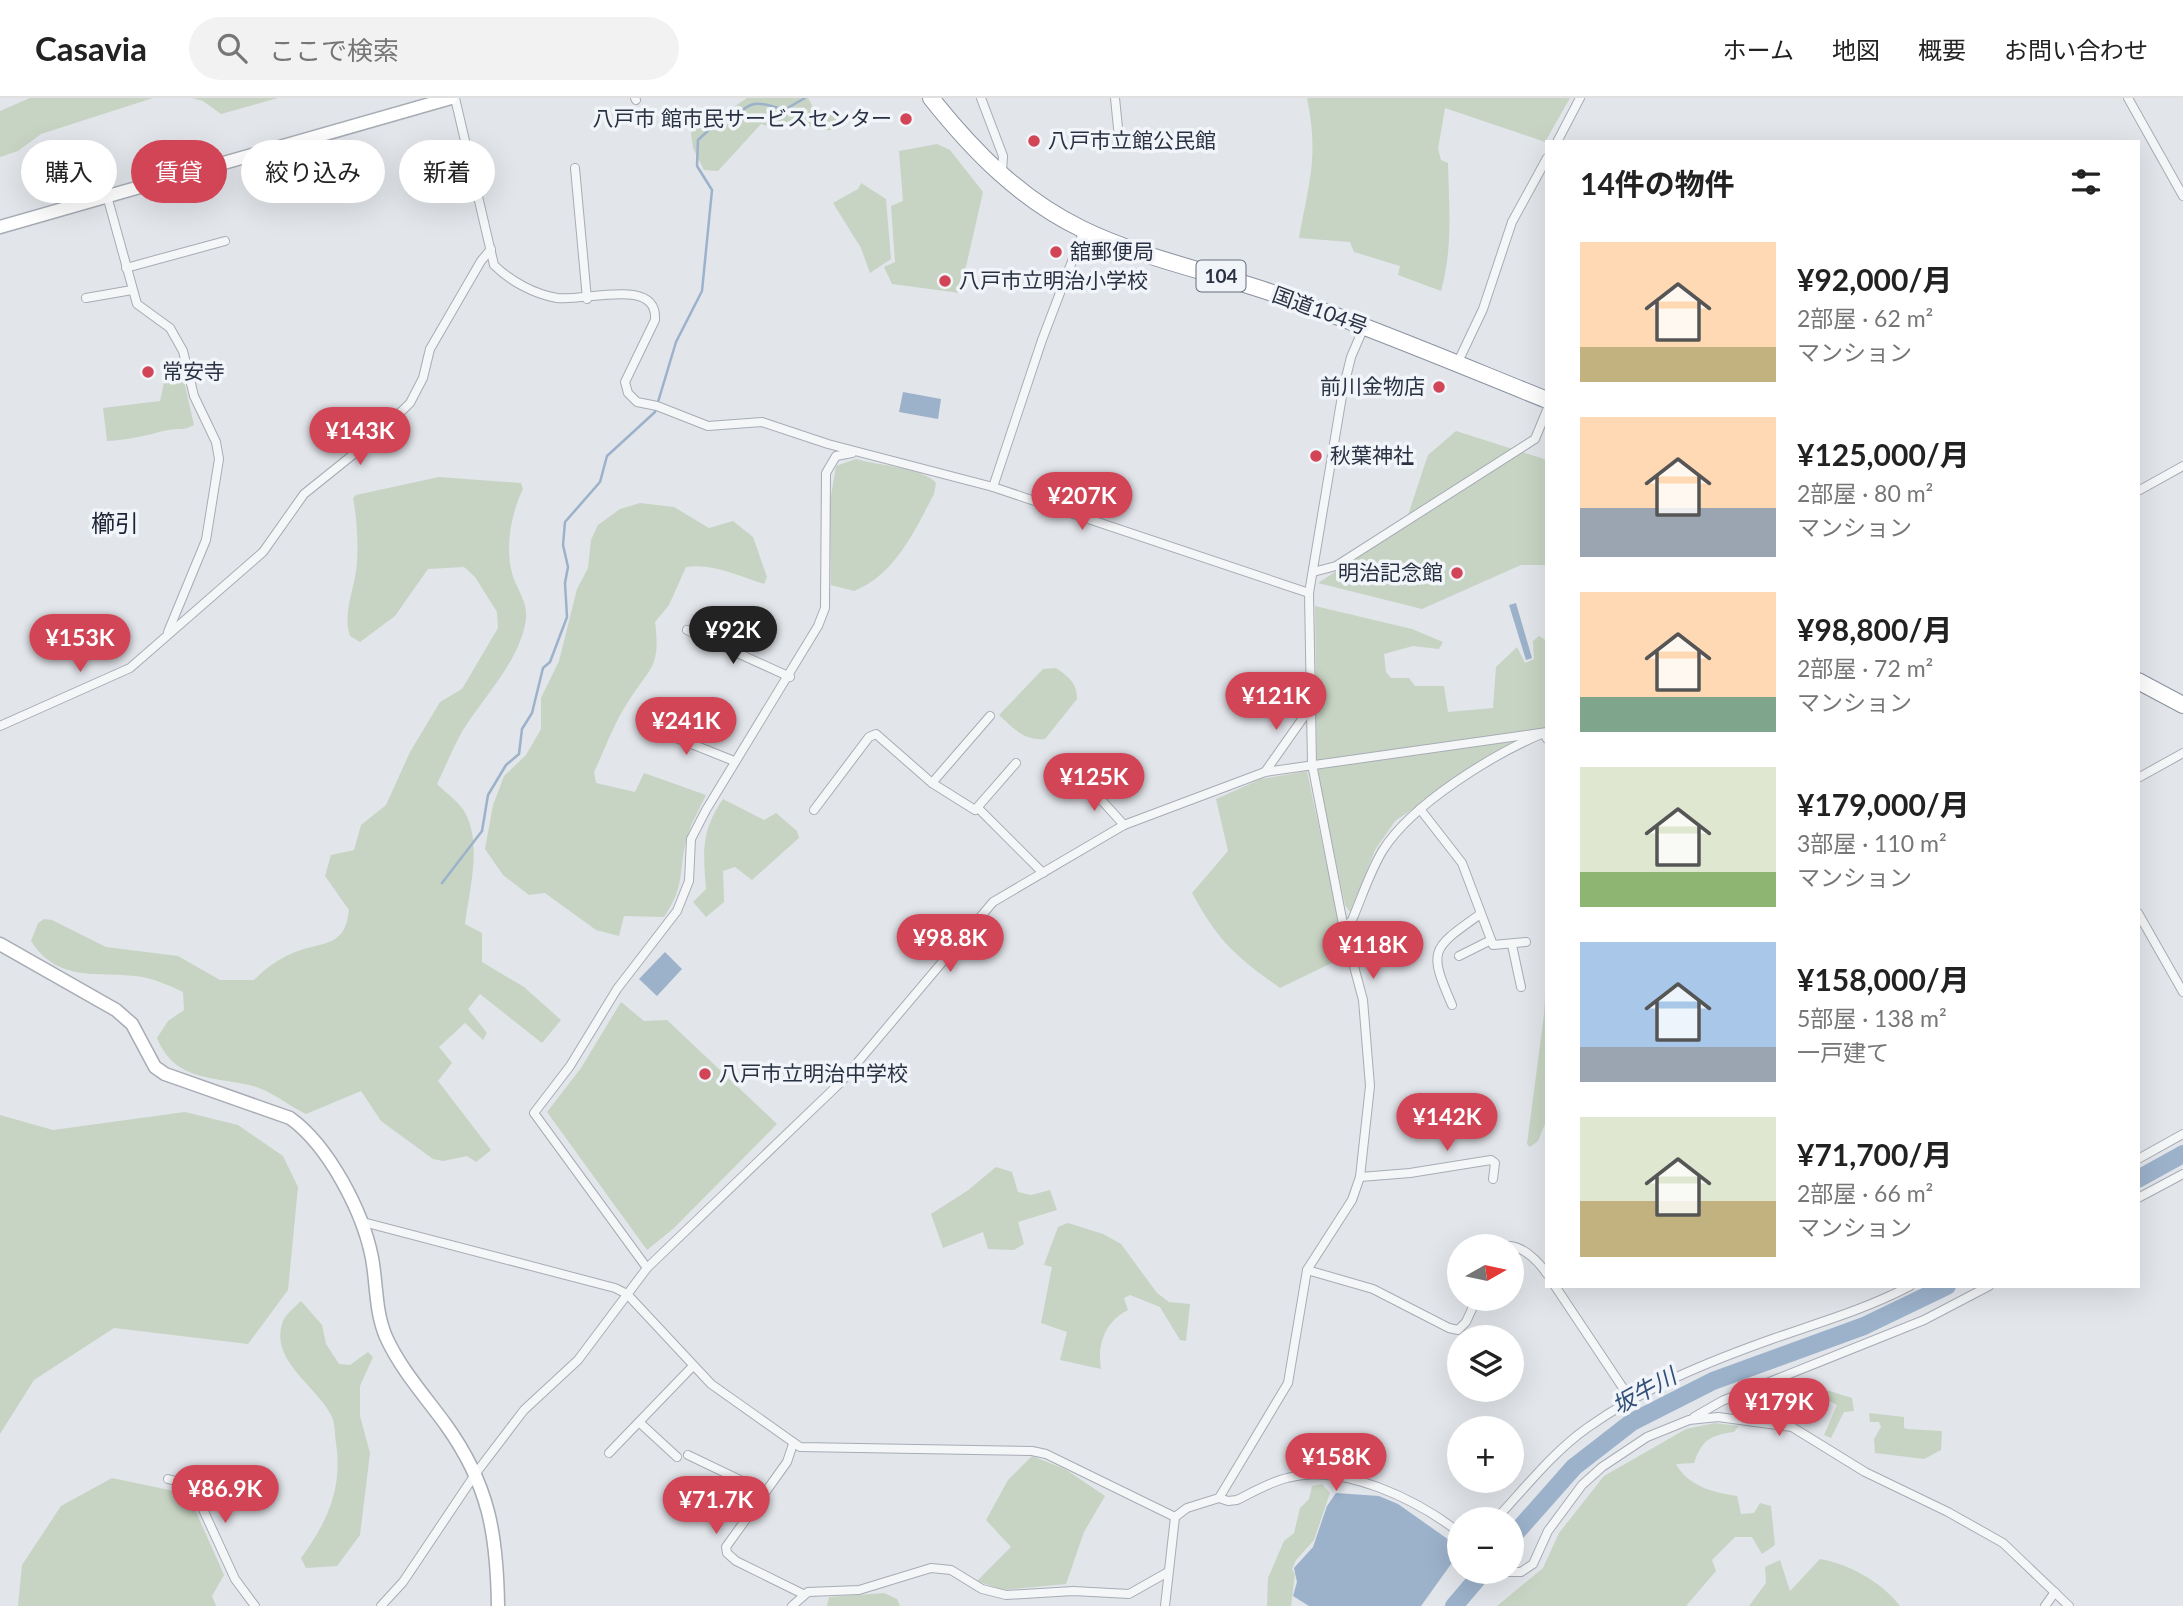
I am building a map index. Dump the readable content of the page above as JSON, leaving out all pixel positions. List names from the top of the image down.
{
  "streets": {
    "highway": ["104", "国道104号"]
  },
  "districts": ["櫛引"],
  "water": ["坂牛川"],
  "places": [
    "八戸市 館市民サービスセンター",
    "八戸市立館公民館",
    "舘郵便局",
    "八戸市立明治小学校",
    "常安寺",
    "前川金物店",
    "秋葉神社",
    "明治記念館",
    "八戸市立明治中学校"
  ],
  "north": "right",
  "page": {
    "header": "Casavia",
    "search": "ここで検索",
    "nav": [
      "ホーム",
      "地図",
      "概要",
      "お問い合わせ"
    ],
    "chip": [
      "購入",
      "賃貸",
      "絞り込み",
      "新着"
    ],
    "heading": "14件の物件",
    "list": [
      {
        "name": "¥92,000/月",
        "note": "2部屋 · 62 m² · マンション"
      },
      {
        "name": "¥125,000/月",
        "note": "2部屋 · 80 m² · マンション"
      },
      {
        "name": "¥98,800/月",
        "note": "2部屋 · 72 m² · マンション"
      },
      {
        "name": "¥179,000/月",
        "note": "3部屋 · 110 m² · マンション"
      },
      {
        "name": "¥158,000/月",
        "note": "5部屋 · 138 m² · 一戸建て"
      },
      {
        "name": "¥71,700/月",
        "note": "2部屋 · 66 m² · マンション"
      }
    ],
    "price": [
      "¥143K",
      "¥207K",
      "¥92K",
      "¥153K",
      "¥121K",
      "¥241K",
      "¥125K",
      "¥98.8K",
      "¥118K",
      "¥142K",
      "¥179K",
      "¥158K",
      "¥86.9K",
      "¥71.7K"
    ],
    "map_buttons": ["+", "−"]
  }
}
